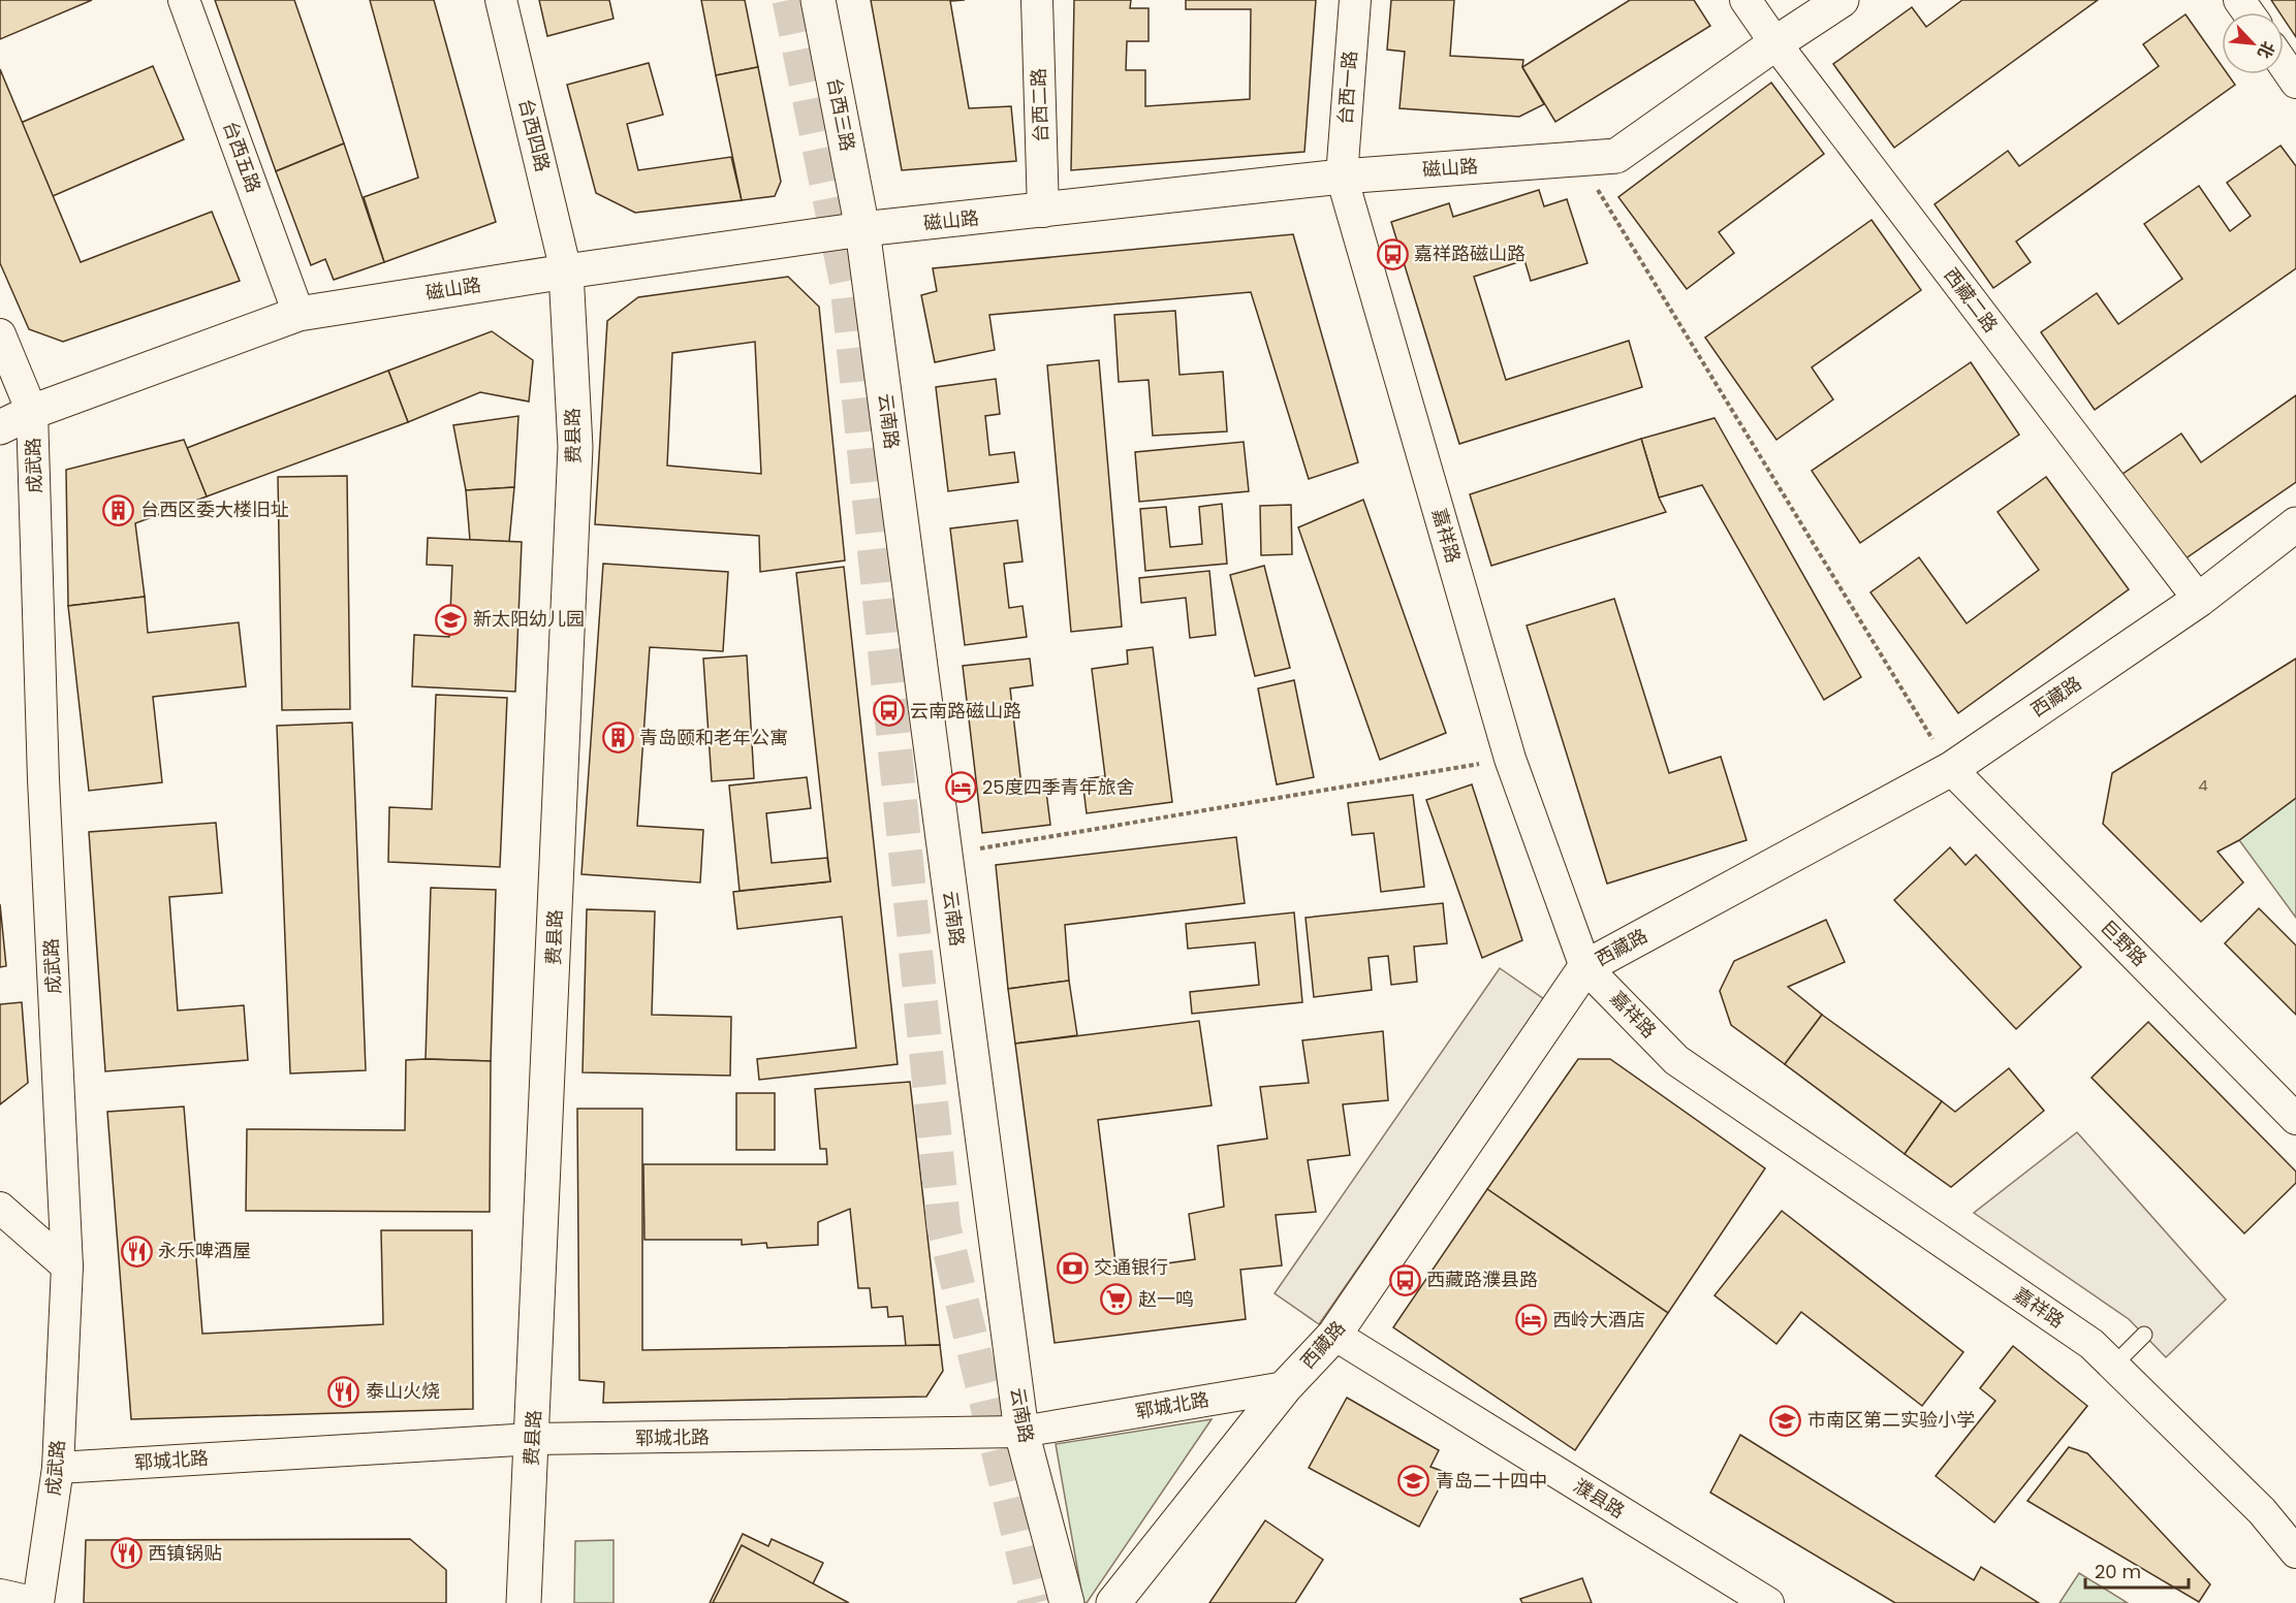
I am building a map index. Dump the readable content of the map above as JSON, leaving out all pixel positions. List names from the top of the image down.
{
  "streets": {
    "street": [
      "台西一路",
      "台西二路",
      "台西三路",
      "台西四路",
      "台西五路",
      "磁山路",
      "西藏二路",
      "云南路",
      "费县路",
      "成武路",
      "嘉祥路",
      "西藏路",
      "巨野路",
      "郓城北路",
      "濮县路"
    ]
  },
  "crossings": [
    ["台西一路", "磁山路"],
    ["台西一路", "嘉祥路"],
    ["台西二路", "磁山路"],
    ["台西三路", "磁山路"],
    ["台西三路", "云南路"],
    ["台西四路", "磁山路"],
    ["台西四路", "费县路"],
    ["台西五路", "磁山路"],
    ["磁山路", "西藏二路"],
    ["磁山路", "云南路"],
    ["磁山路", "费县路"],
    ["磁山路", "成武路"],
    ["磁山路", "嘉祥路"],
    ["西藏二路", "西藏路"],
    ["云南路", "郓城北路"],
    ["费县路", "郓城北路"],
    ["成武路", "郓城北路"],
    ["嘉祥路", "西藏路"],
    ["西藏路", "巨野路"],
    ["西藏路", "郓城北路"],
    ["西藏路", "濮县路"]
  ],
  "places": {
    "bus stop": ["嘉祥路磁山路", "云南路磁山路", "西藏路濮县路"],
    "building": ["台西区委大楼旧址", "青岛颐和老年公寓"],
    "school or university": ["新太阳幼儿园", "市南区第二实验小学", "青岛二十四中"],
    "hotel": ["25度四季青年旅舍", "西岭大酒店"],
    "restaurant": ["永乐啤酒屋", "泰山火烧", "西镇锅贴"],
    "bank": ["交通银行"],
    "supermarket": ["赵一鸣"]
  },
  "house_numbers": ["4"],
  "scale_bar": "20 m",
  "north": "bottom right"
}
